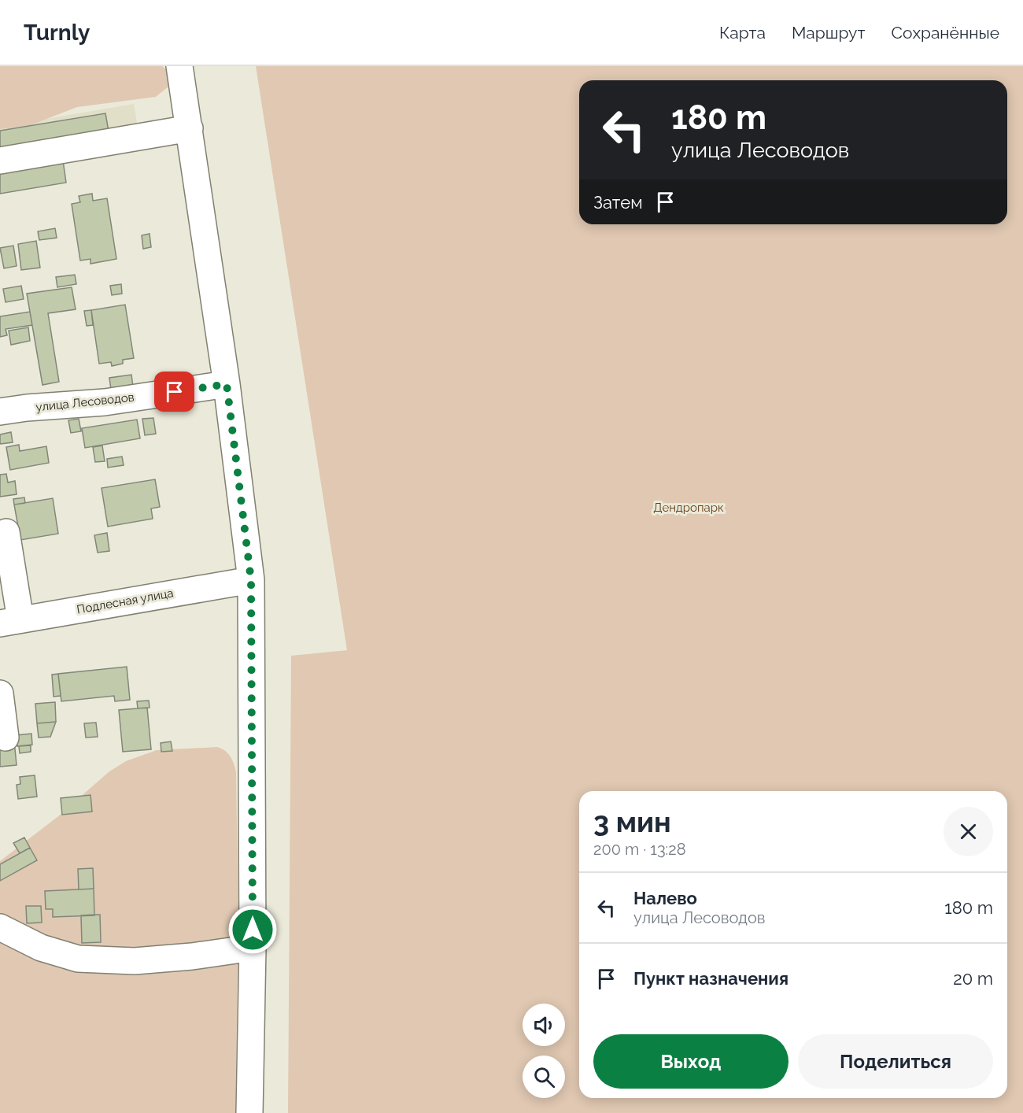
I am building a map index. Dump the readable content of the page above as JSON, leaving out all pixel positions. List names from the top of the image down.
{
  "streets": {
    "street": ["улица Лесоводов", "Подлесная улица"]
  },
  "parks": ["Дендропарк"],
  "page": {
    "header": "Turnly",
    "nav": ["Карта", "Маршрут", "Сохранённые"],
    "turn": ["180 m", "улица Лесоводов"],
    "then": "Затем",
    "heading": ["3 мин", "200 m · 13:28"],
    "list": [
      {
        "name": "Налево",
        "note": "улица Лесоводов",
        "value": "180 m"
      },
      {
        "name": "Пункт назначения",
        "value": "20 m"
      }
    ],
    "buttons": ["Выход", "Поделиться"]
  }
}
